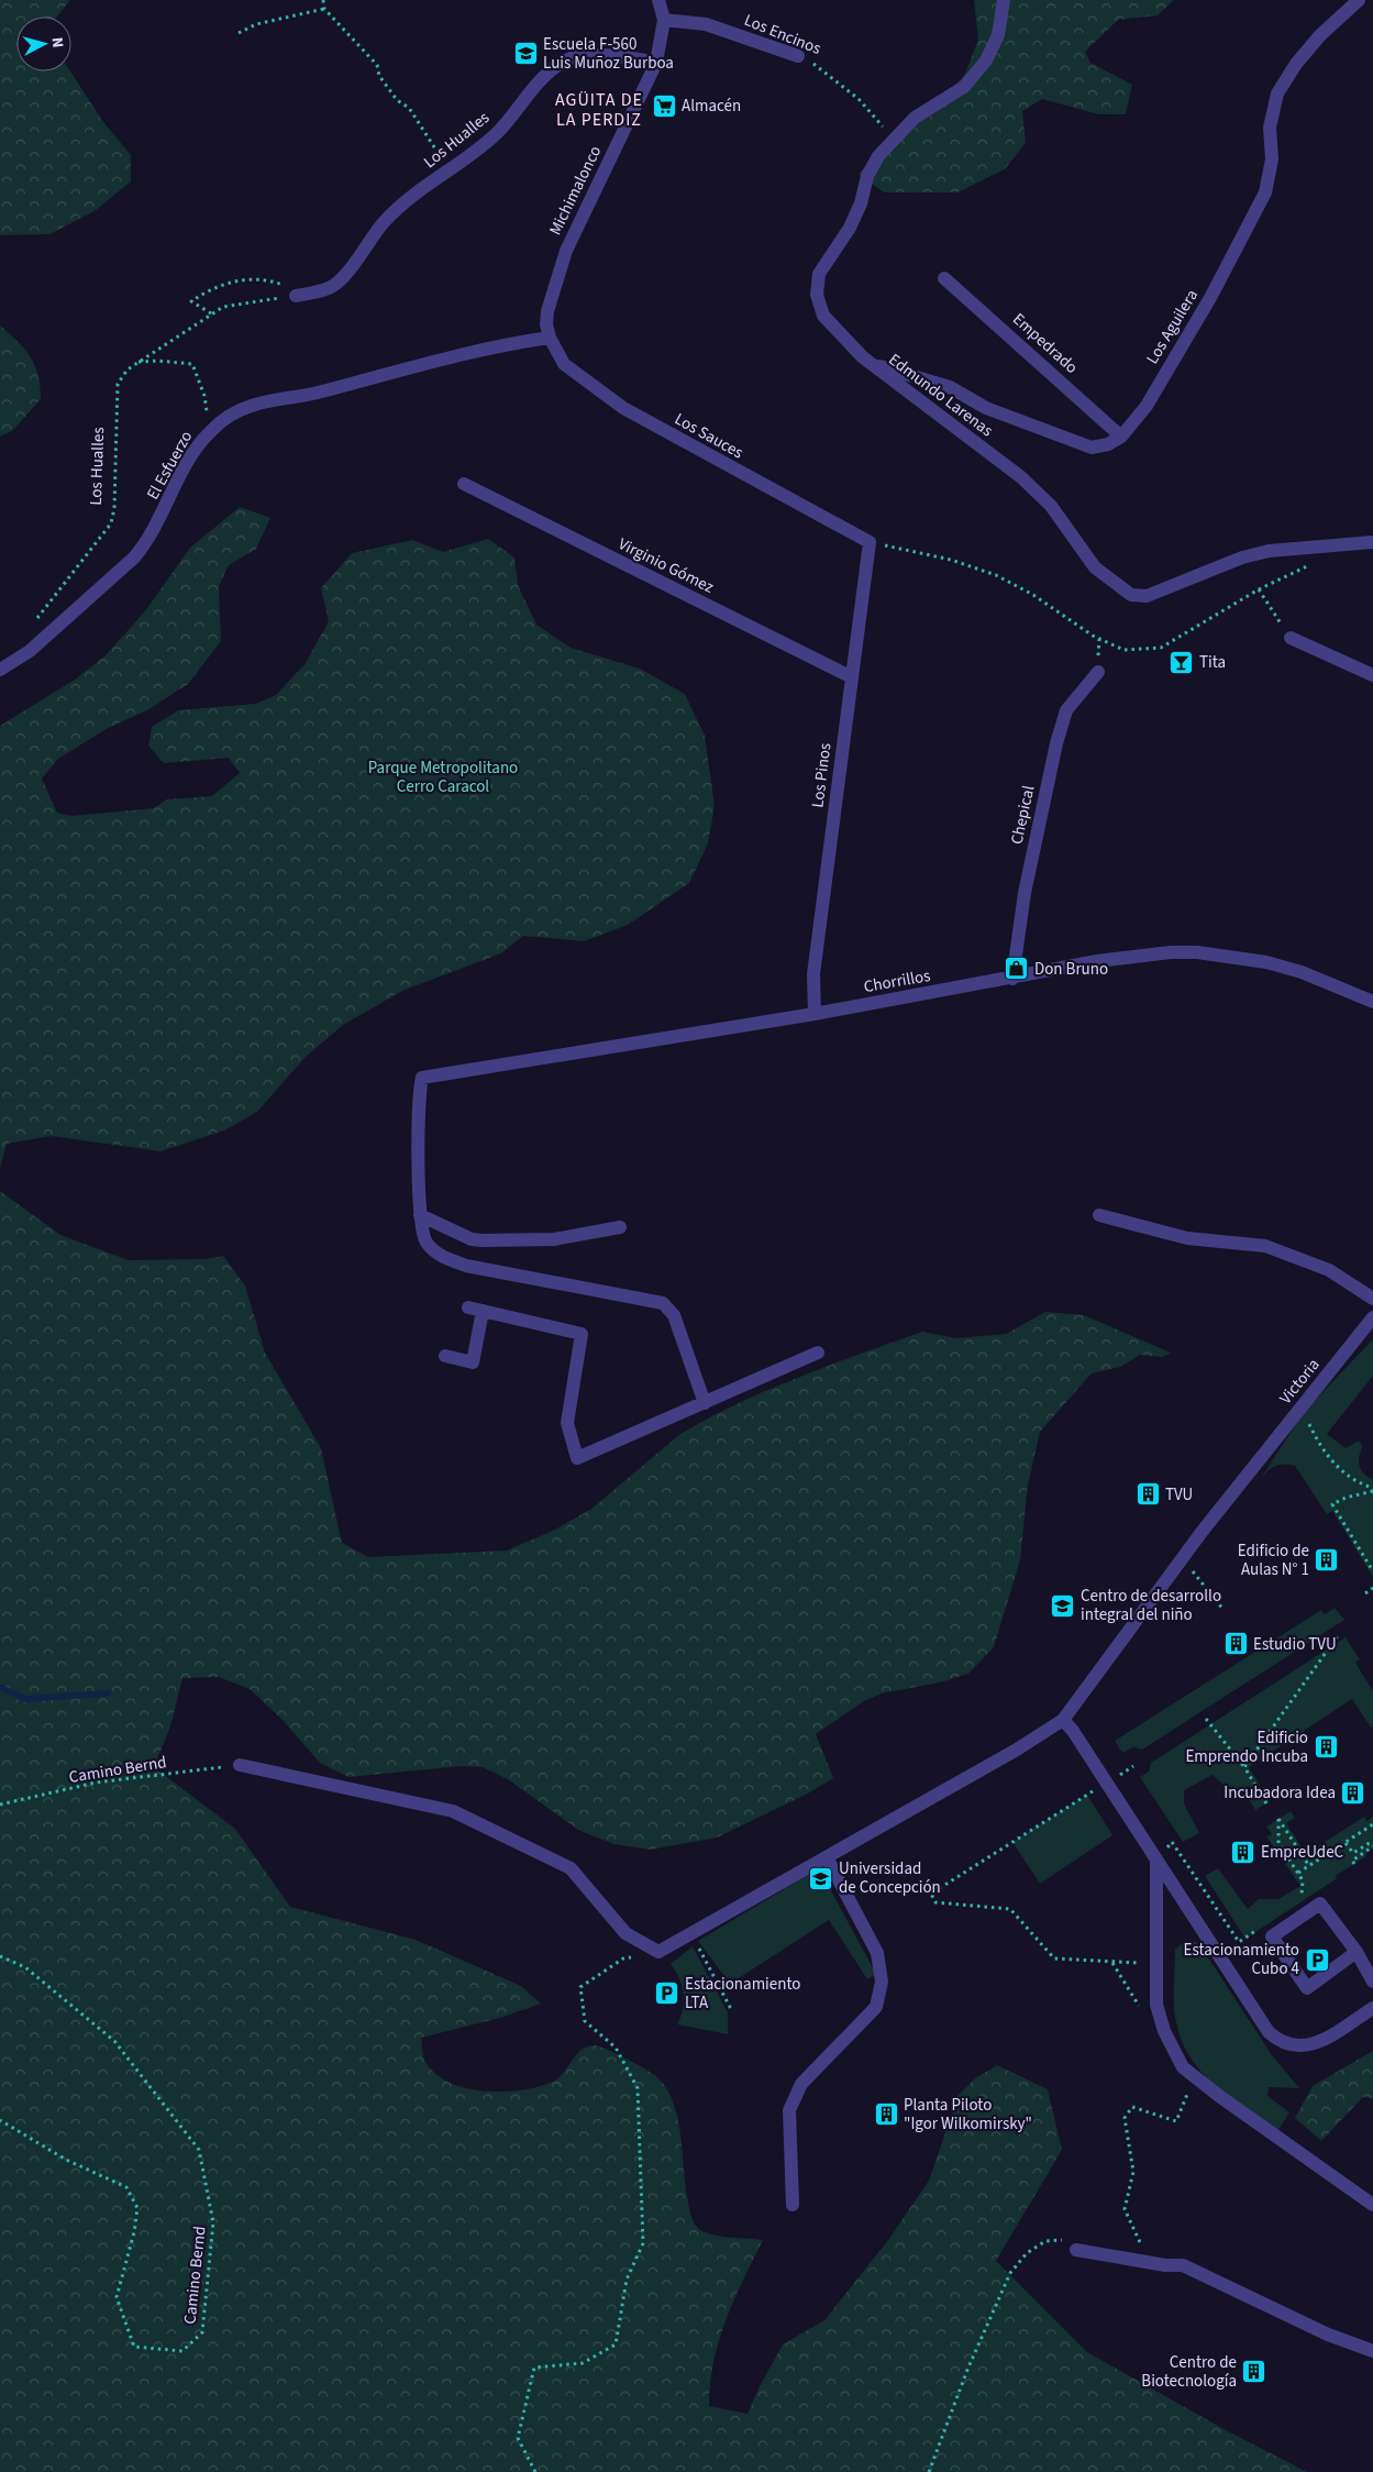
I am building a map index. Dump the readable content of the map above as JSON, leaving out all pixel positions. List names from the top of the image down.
{
  "streets": {
    "street": [
      "Los Encinos",
      "Los Hualles",
      "Michimalonco",
      "Los Aguilera",
      "Empedrado",
      "Edmundo Larenas",
      "Los Sauces",
      "El Esfuerzo",
      "Virginio Gómez",
      "Los Pinos",
      "Chepical",
      "Chorrillos",
      "Victoria"
    ],
    "path": ["Camino Bernd"]
  },
  "crossings": [
    ["Los Encinos", "Michimalonco"],
    ["Los Encinos", "Edmundo Larenas"],
    ["Los Hualles", "Michimalonco"],
    ["Michimalonco", "Los Sauces"],
    ["Michimalonco", "El Esfuerzo"],
    ["Los Aguilera", "Empedrado"],
    ["Los Aguilera", "Edmundo Larenas"],
    ["Los Sauces", "El Esfuerzo"],
    ["Los Sauces", "Los Pinos"],
    ["Virginio Gómez", "Los Pinos"],
    ["Los Pinos", "Chorrillos"],
    ["Chepical", "Chorrillos"]
  ],
  "districts": ["AGÜITA DE LA PERDIZ"],
  "parks": ["Parque Metropolitano Cerro Caracol"],
  "places": {
    "school or university": ["Escuela F-560 Luis Muñoz Burboa", "Centro de desarrollo integral del niño", "Universidad de Concepción"],
    "supermarket": ["Almacén"],
    "bar": ["Tita"],
    "shop": ["Don Bruno"],
    "building": [
      "TVU",
      "Edificio de Aulas N° 1",
      "Estudio TVU",
      "Edificio Emprendo Incuba",
      "Incubadora Idea",
      "EmpreUdeC",
      "Planta Piloto \"Igor Wilkomirsky\"",
      "Centro de Biotecnología"
    ],
    "parking": ["Estacionamiento Cubo 4", "Estacionamiento LTA"]
  },
  "north": "right"
}
